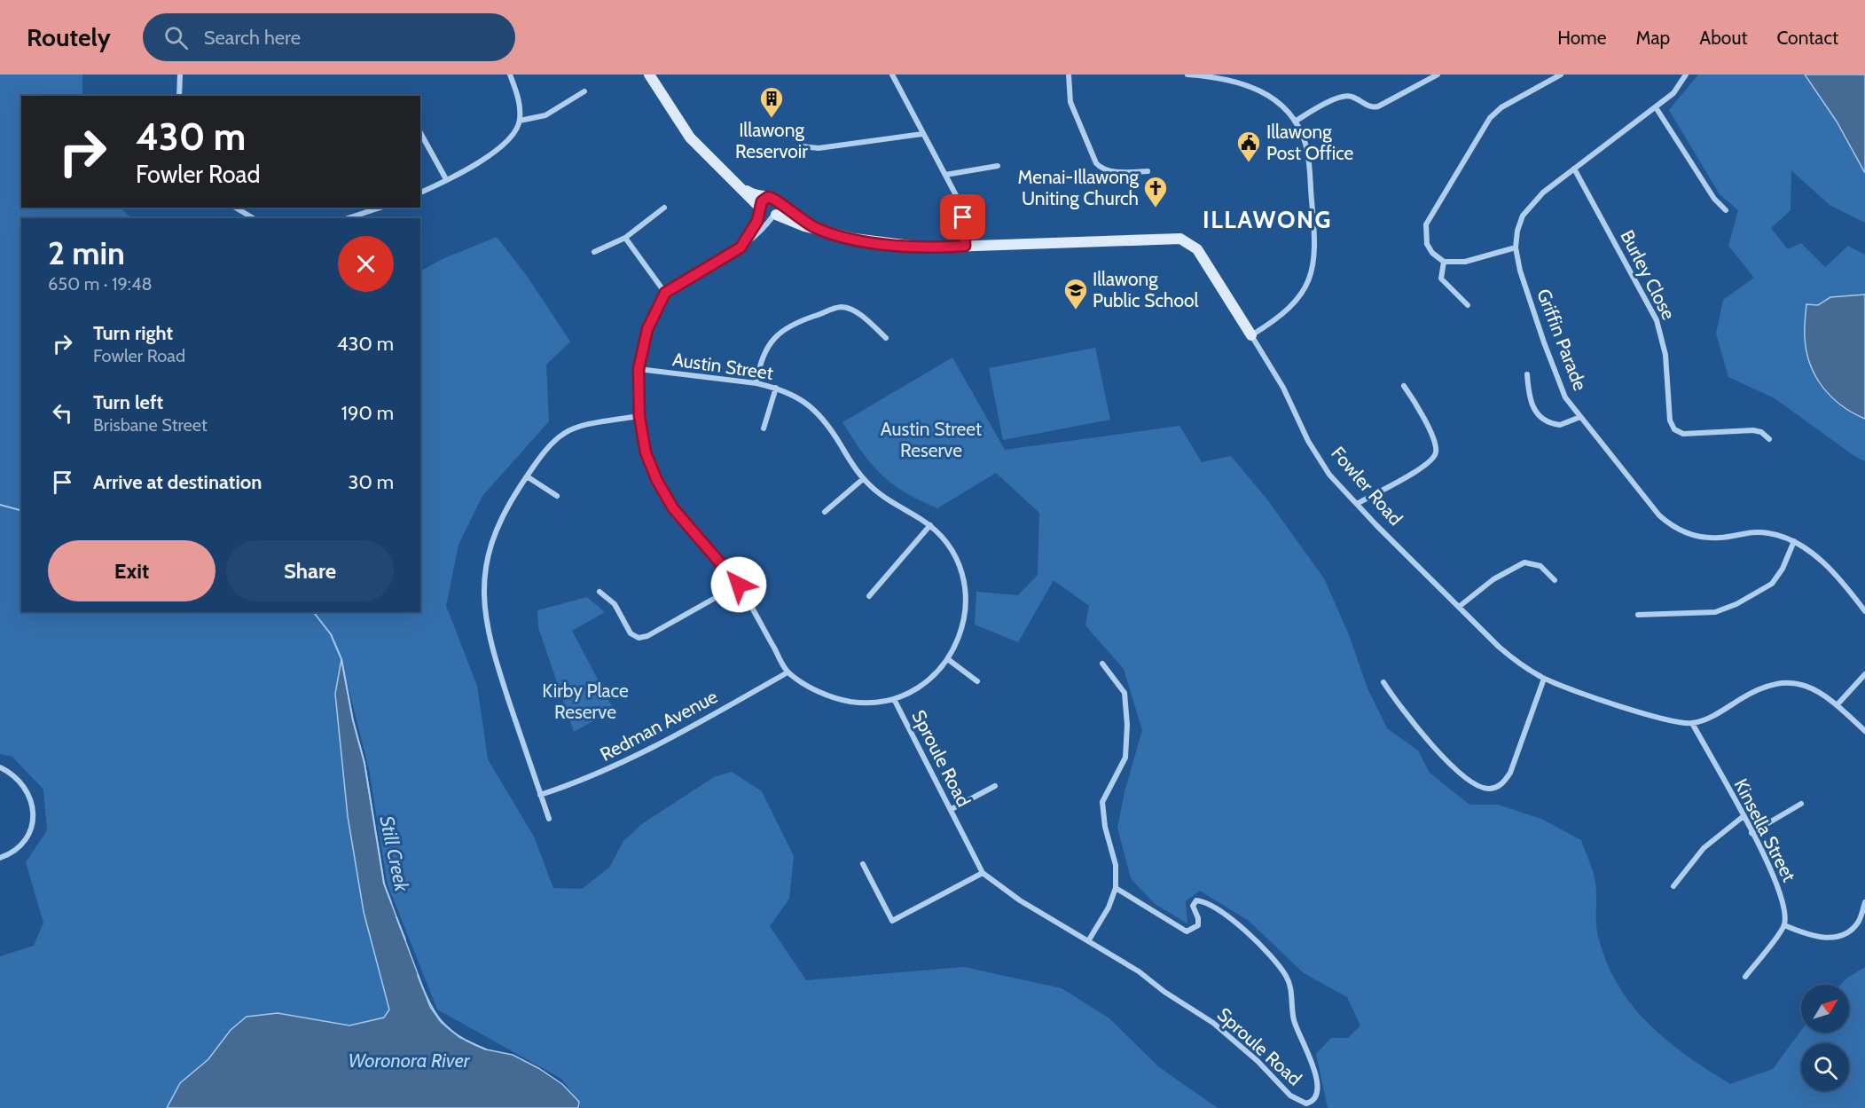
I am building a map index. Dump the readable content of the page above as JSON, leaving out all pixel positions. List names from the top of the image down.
{
  "streets": {
    "street": [
      "Burley Close",
      "Griffin Parade",
      "Austin Street",
      "Fowler Road",
      "Redman Avenue",
      "Sproule Road",
      "Kinsella Street"
    ]
  },
  "crossings": [
    ["Burley Close", "Griffin Parade"],
    ["Austin Street", "Redman Avenue"],
    ["Austin Street", "Sproule Road"],
    ["Fowler Road", "Kinsella Street"]
  ],
  "districts": ["ILLAWONG"],
  "water": ["Still Creek", "Woronora River"],
  "parks": ["Austin Street Reserve", "Kirby Place Reserve"],
  "places": {
    "building": ["Illawong Reservoir"],
    "public building": ["Illawong Post Office"],
    "church": ["Menai-Illawong Uniting Church"],
    "school or university": ["Illawong Public School"]
  },
  "north": "top right",
  "page": {
    "header": "Routely",
    "search": "Search here",
    "nav": [
      "Home",
      "Map",
      "About",
      "Contact"
    ],
    "turn": ["430 m", "Fowler Road"],
    "heading": ["2 min", "650 m · 19:48"],
    "list": [
      {
        "name": "Turn right",
        "note": "Fowler Road",
        "value": "430 m"
      },
      {
        "name": "Turn left",
        "note": "Brisbane Street",
        "value": "190 m"
      },
      {
        "name": "Arrive at destination",
        "value": "30 m"
      }
    ],
    "buttons": ["Exit", "Share"]
  }
}
